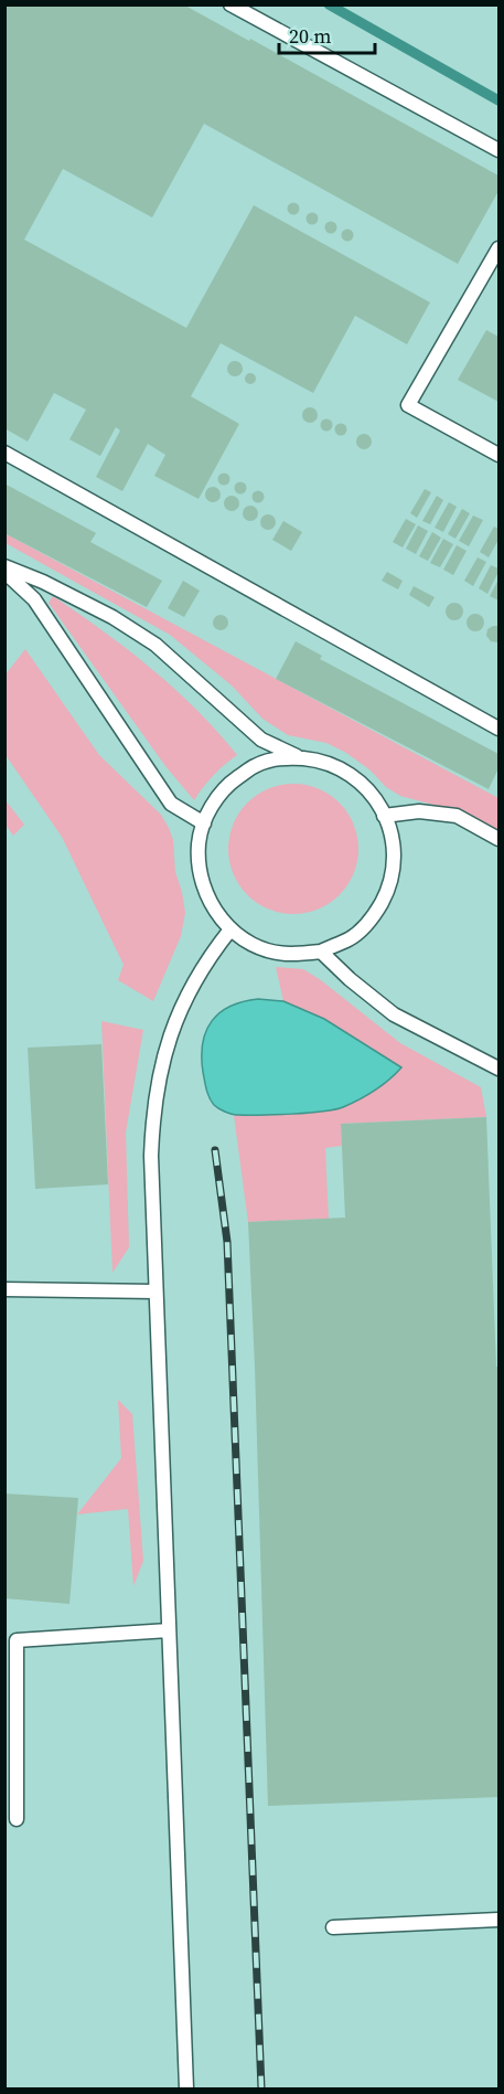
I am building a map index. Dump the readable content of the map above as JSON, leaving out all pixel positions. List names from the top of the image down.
{
  "scale_bar": "20 m"
}
